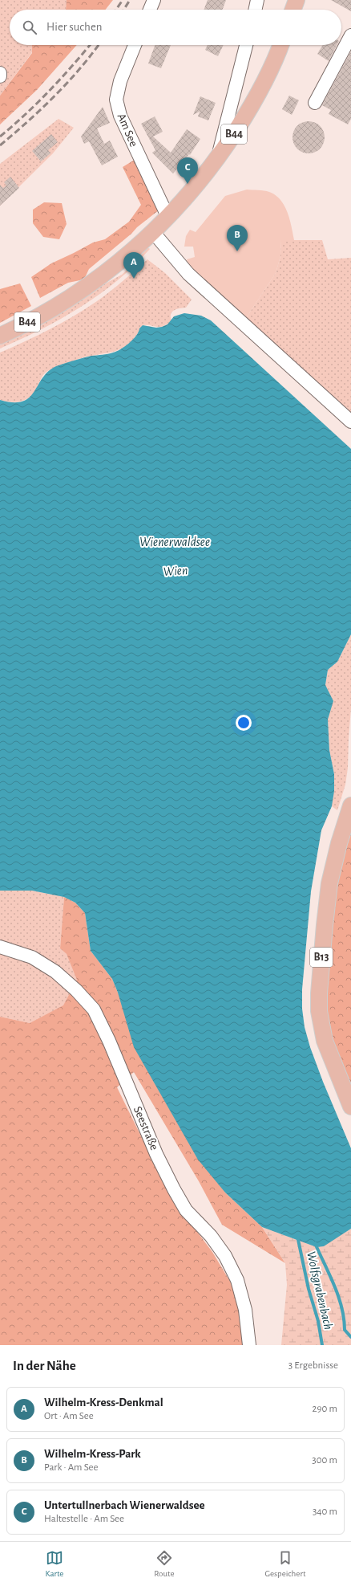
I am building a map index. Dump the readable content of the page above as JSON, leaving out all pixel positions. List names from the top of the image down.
{
  "streets": {
    "main road": ["B44", "B13"],
    "street": ["Am See", "Seestraße"]
  },
  "crossings": [
    ["Am See", "B44"]
  ],
  "water": ["Wienerwaldsee", "Wien", "Wolfsgrabenbach"],
  "page": {
    "search": "Hier suchen",
    "pins": ["C", "B", "A"],
    "heading": ["In der Nähe", "3 Ergebnisse"],
    "list": [
      {
        "mark": "A",
        "name": "Wilhelm-Kress-Denkmal",
        "note": "Ort · Am See",
        "value": "290 m"
      },
      {
        "mark": "B",
        "name": "Wilhelm-Kress-Park",
        "note": "Park · Am See",
        "value": "300 m"
      },
      {
        "mark": "C",
        "name": "Untertullnerbach Wienerwaldsee",
        "note": "Haltestelle · Am See",
        "value": "340 m"
      }
    ],
    "nav": ["Karte", "Route", "Gespeichert"]
  }
}
